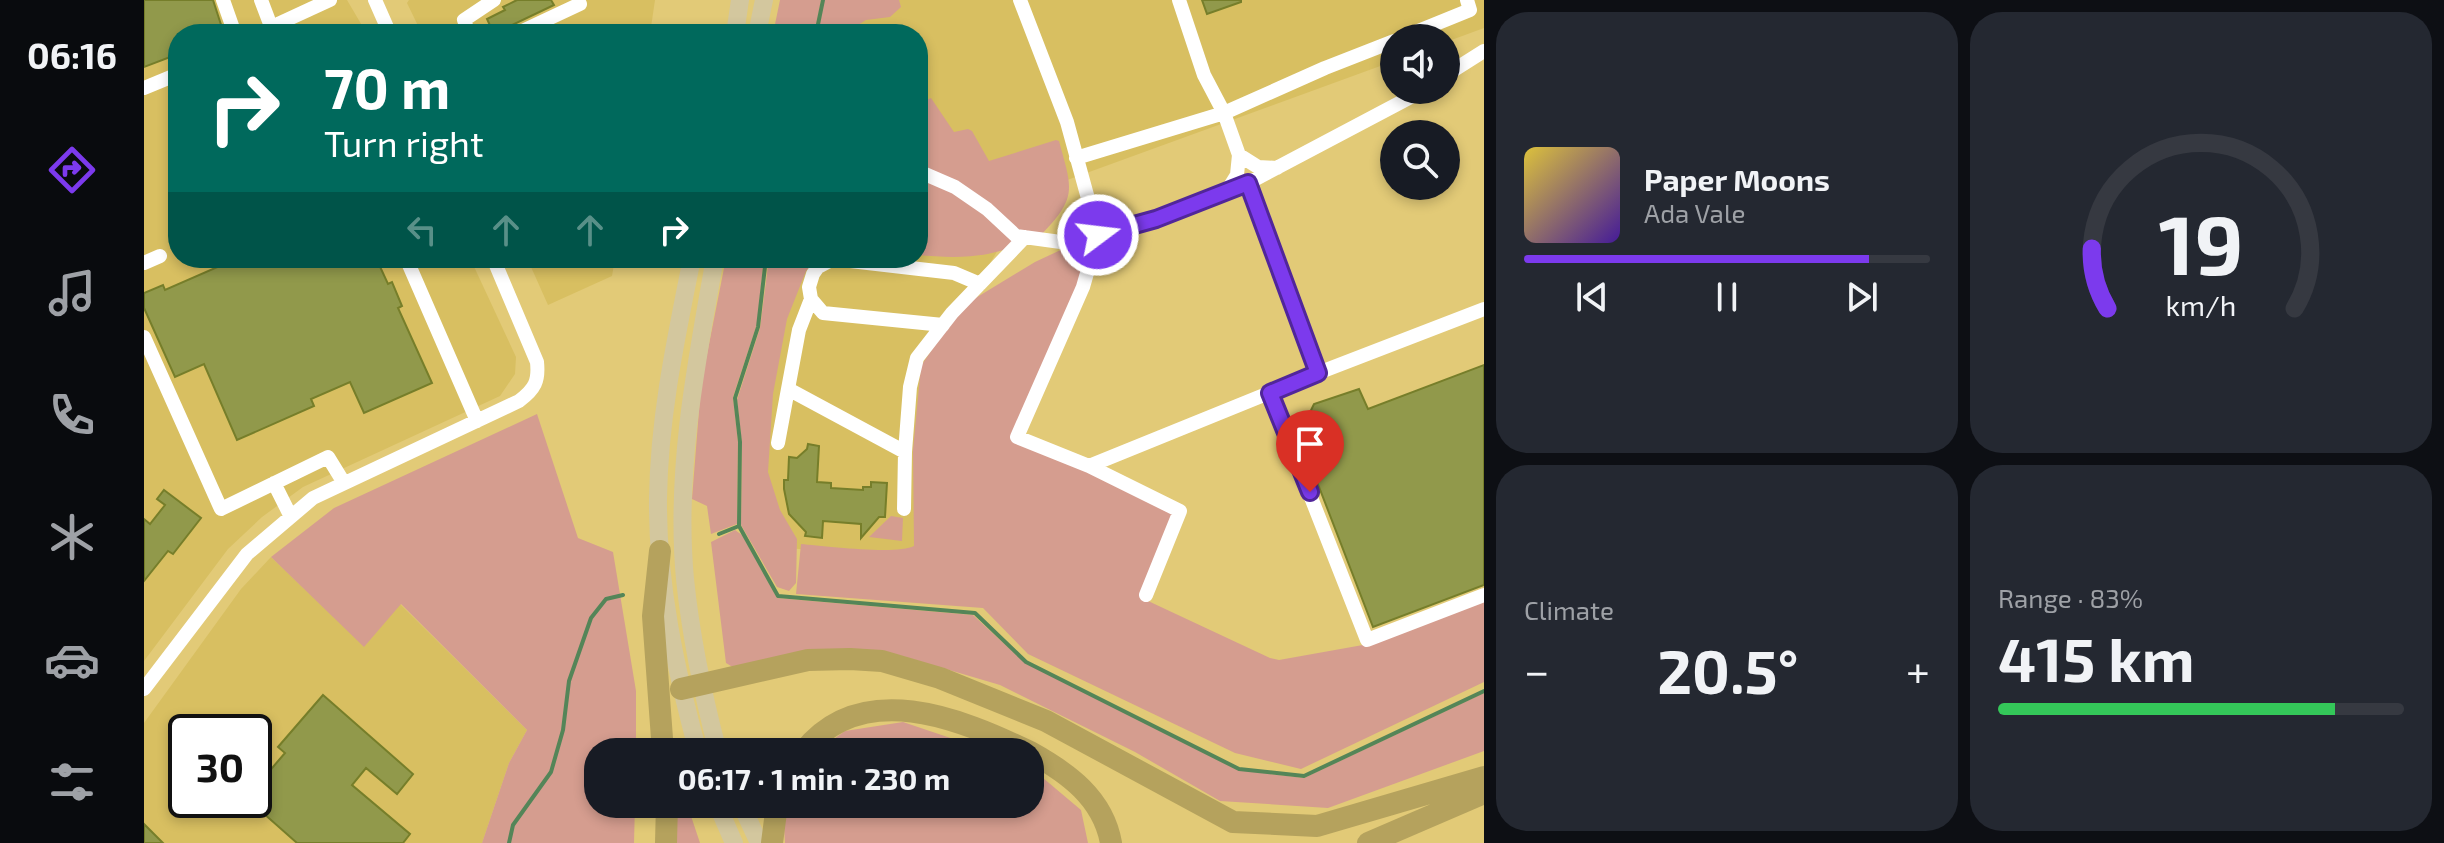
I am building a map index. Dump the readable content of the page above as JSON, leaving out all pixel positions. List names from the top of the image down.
{
  "page": {
    "tabs": "06:16",
    "turn": ["70 m", "Turn right"],
    "song": ["Paper Moons", "Ada Vale"],
    "tile": [
      "Climate",
      ["Range · 83%", "415 km"]
    ],
    "heat": ["−", "20.5°", "+"],
    "limit": "30",
    "trip": "06:17 · 1 min · 230 m",
    "gauge": ["19", "km/h"]
  }
}
